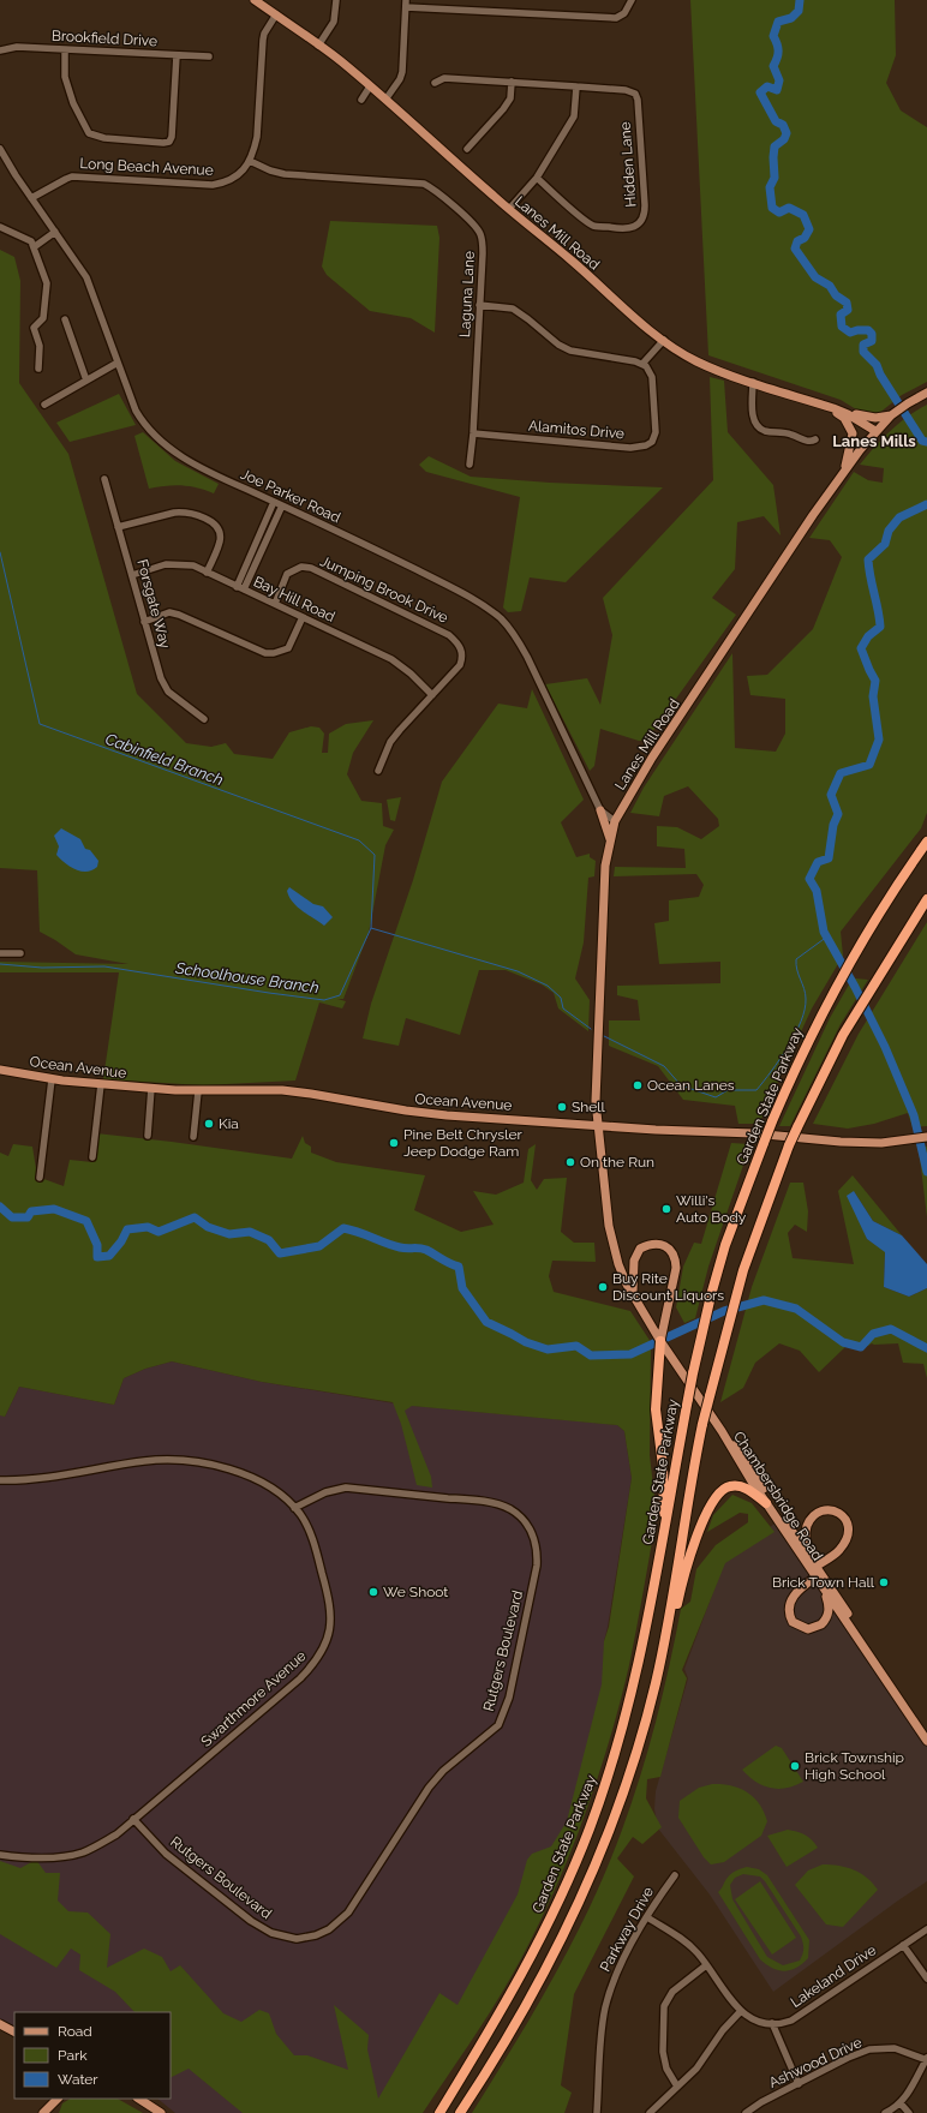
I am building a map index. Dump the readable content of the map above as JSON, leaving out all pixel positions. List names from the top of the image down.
{
  "streets": {
    "highway": ["Garden State Parkway"],
    "main road": ["Lanes Mill Road", "Ocean Avenue", "Chambersbridge Road"],
    "street": [
      "Brookfield Drive",
      "Hidden Lane",
      "Long Beach Avenue",
      "Laguna Lane",
      "Alamitos Drive",
      "Joe Parker Road",
      "Jumping Brook Drive",
      "Bay Hill Road",
      "Forsgate Way",
      "Rutgers Boulevard",
      "Swarthmore Avenue",
      "Parkway Drive",
      "Lakeland Drive",
      "Ashwood Drive"
    ]
  },
  "crossings": [
    ["Long Beach Avenue", "Lanes Mill Road"],
    ["Long Beach Avenue", "Laguna Lane"],
    ["Long Beach Avenue", "Joe Parker Road"],
    ["Lanes Mill Road", "Joe Parker Road"],
    ["Lanes Mill Road", "Ocean Avenue"],
    ["Lanes Mill Road", "Chambersbridge Road"],
    ["Laguna Lane", "Alamitos Drive"],
    ["Jumping Brook Drive", "Bay Hill Road"],
    ["Bay Hill Road", "Forsgate Way"],
    ["Ocean Avenue", "Chambersbridge Road"],
    ["Rutgers Boulevard", "Swarthmore Avenue"],
    ["Parkway Drive", "Lakeland Drive"]
  ],
  "districts": ["Lanes Mills"],
  "water": ["Cabinfield Branch", "Schoolhouse Branch"],
  "places": [
    "Ocean Lanes",
    "Shell",
    "Kia",
    "Pine Belt Chrysler Jeep Dodge Ram",
    "On the Run",
    "Willi's Auto Body",
    "Buy Rite Discount Liquors",
    "Brick Town Hall",
    "We Shoot",
    "Brick Township High School"
  ],
  "legend": ["Road", "Park", "Water"]
}
